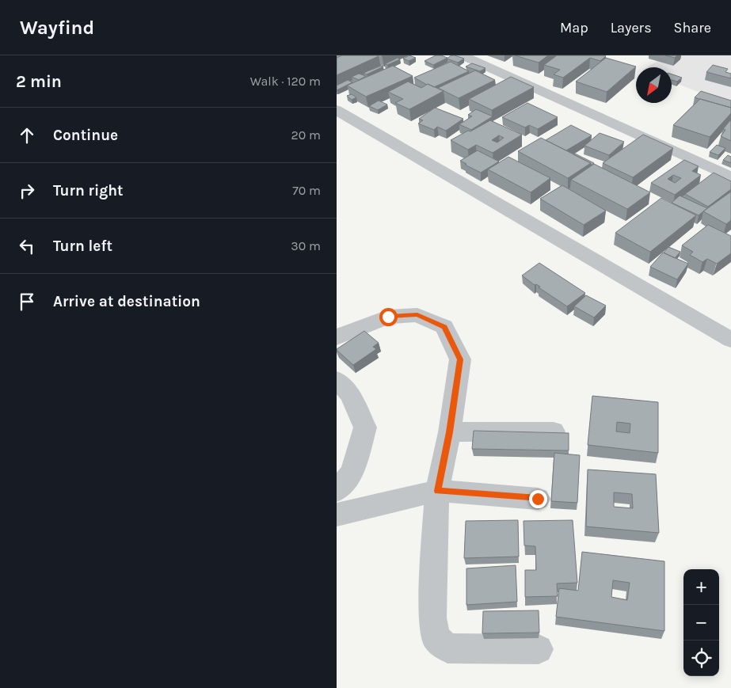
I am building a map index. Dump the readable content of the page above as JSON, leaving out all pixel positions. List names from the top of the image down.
{
  "north": "bottom left",
  "page": {
    "header": "Wayfind",
    "nav": ["Map", "Layers", "Share"],
    "heading": ["2 min", "Walk · 120 m"],
    "list": [
      ["Continue", "20 m"],
      ["Turn right", "70 m"],
      ["Turn left", "30 m"],
      "Arrive at destination"
    ],
    "map_buttons": ["+", "−"]
  }
}
